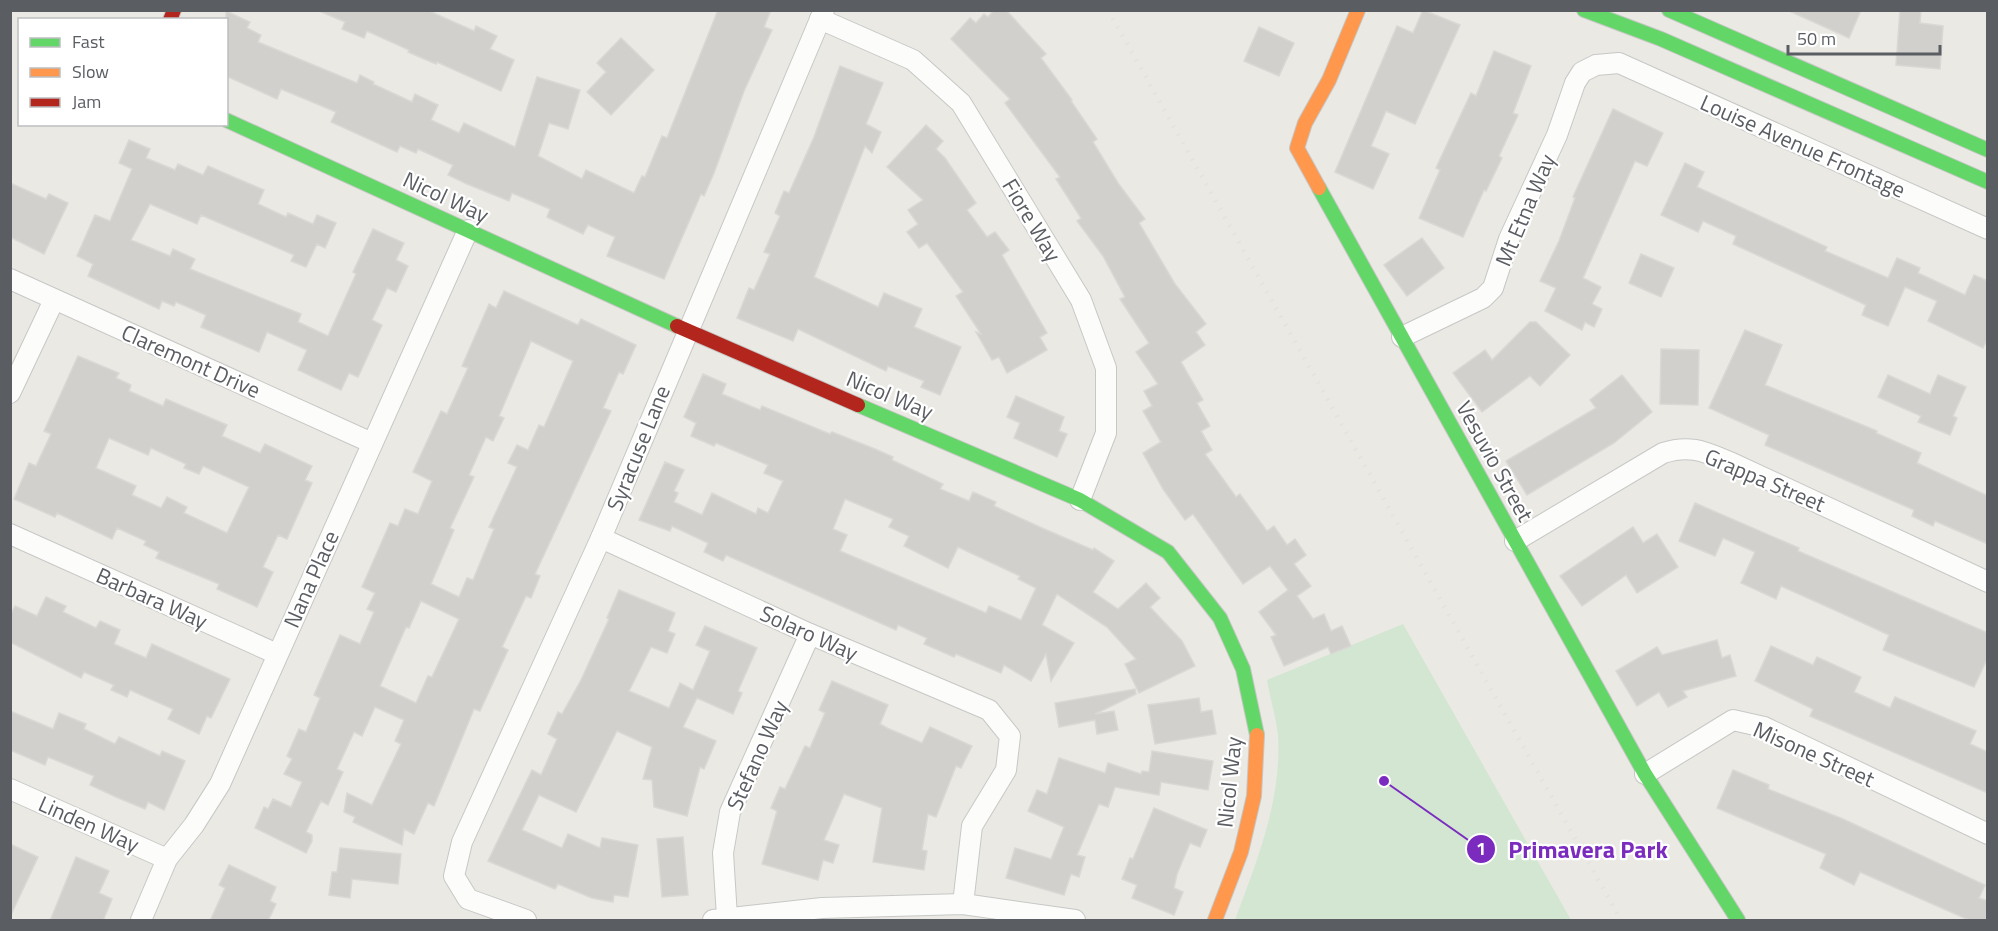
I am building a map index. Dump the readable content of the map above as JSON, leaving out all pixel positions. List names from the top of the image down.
{
  "streets": {
    "street": [
      "Louise Avenue Frontage",
      "Nicol Way",
      "Mt Etna Way",
      "Fiore Way",
      "Claremont Drive",
      "Syracuse Lane",
      "Vesuvio Street",
      "Grappa Street",
      "Nana Place",
      "Barbara Way",
      "Solaro Way",
      "Misone Street",
      "Stefano Way",
      "Linden Way"
    ]
  },
  "crossings": [
    ["Louise Avenue Frontage", "Mt Etna Way"],
    ["Nicol Way", "Fiore Way"],
    ["Nicol Way", "Syracuse Lane"],
    ["Nicol Way", "Nana Place"],
    ["Mt Etna Way", "Vesuvio Street"],
    ["Fiore Way", "Syracuse Lane"],
    ["Claremont Drive", "Nana Place"],
    ["Syracuse Lane", "Solaro Way"],
    ["Vesuvio Street", "Grappa Street"],
    ["Vesuvio Street", "Misone Street"],
    ["Nana Place", "Barbara Way"],
    ["Nana Place", "Linden Way"],
    ["Solaro Way", "Stefano Way"]
  ],
  "places": ["Primavera Park"],
  "legend": ["Fast", "Slow", "Jam"],
  "scale_bar": "50 m"
}
